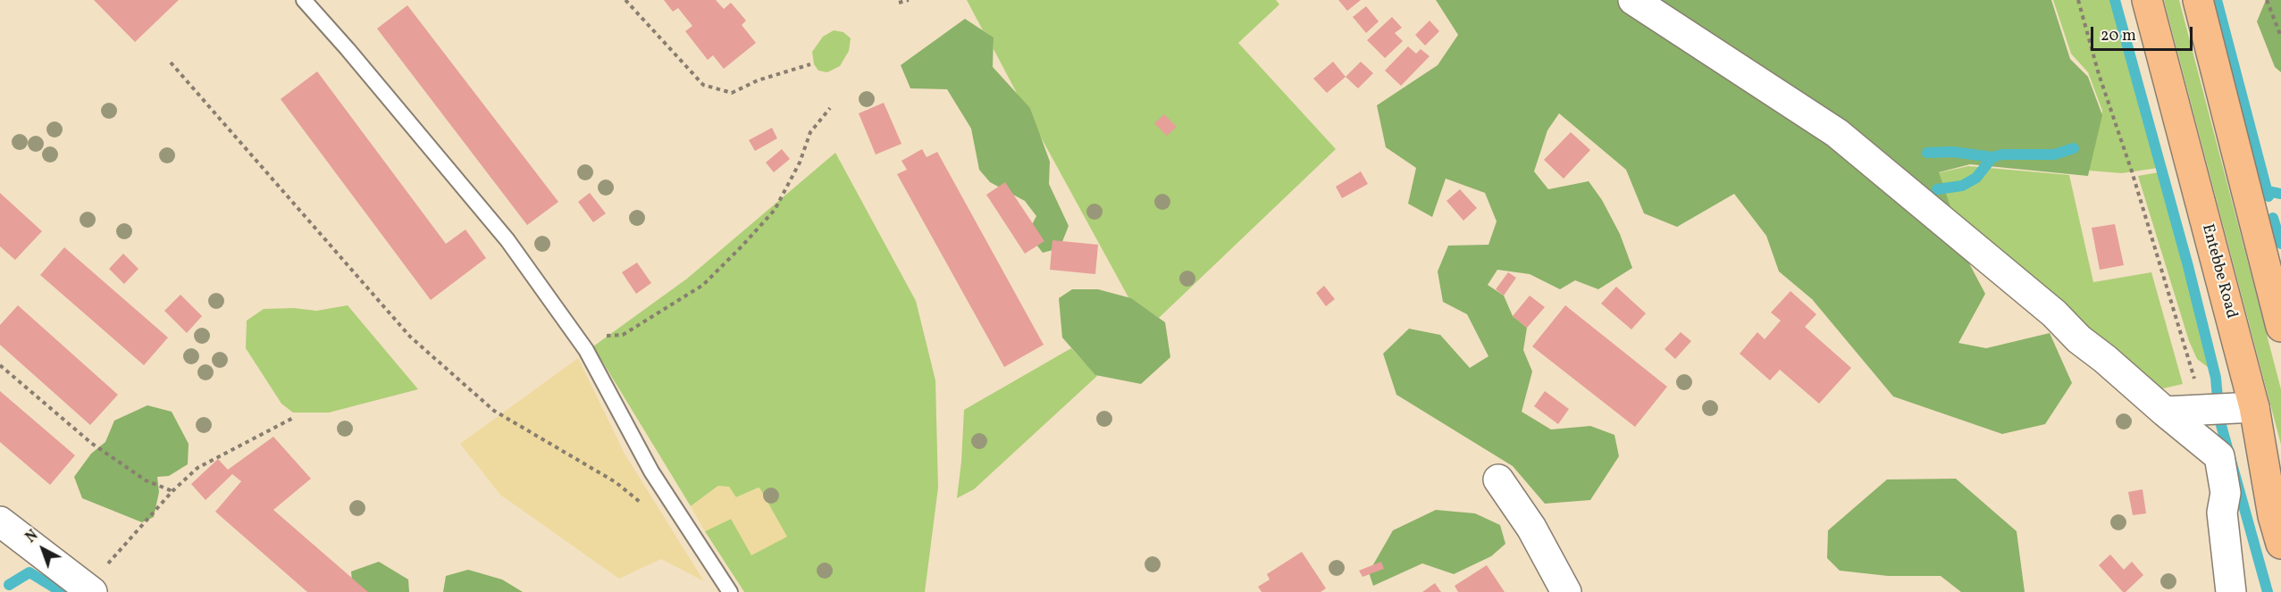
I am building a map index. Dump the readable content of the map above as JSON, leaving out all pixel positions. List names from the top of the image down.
{
  "streets": {
    "highway": ["Entebbe Road"]
  },
  "scale_bar": "20 m",
  "north": "top left"
}
